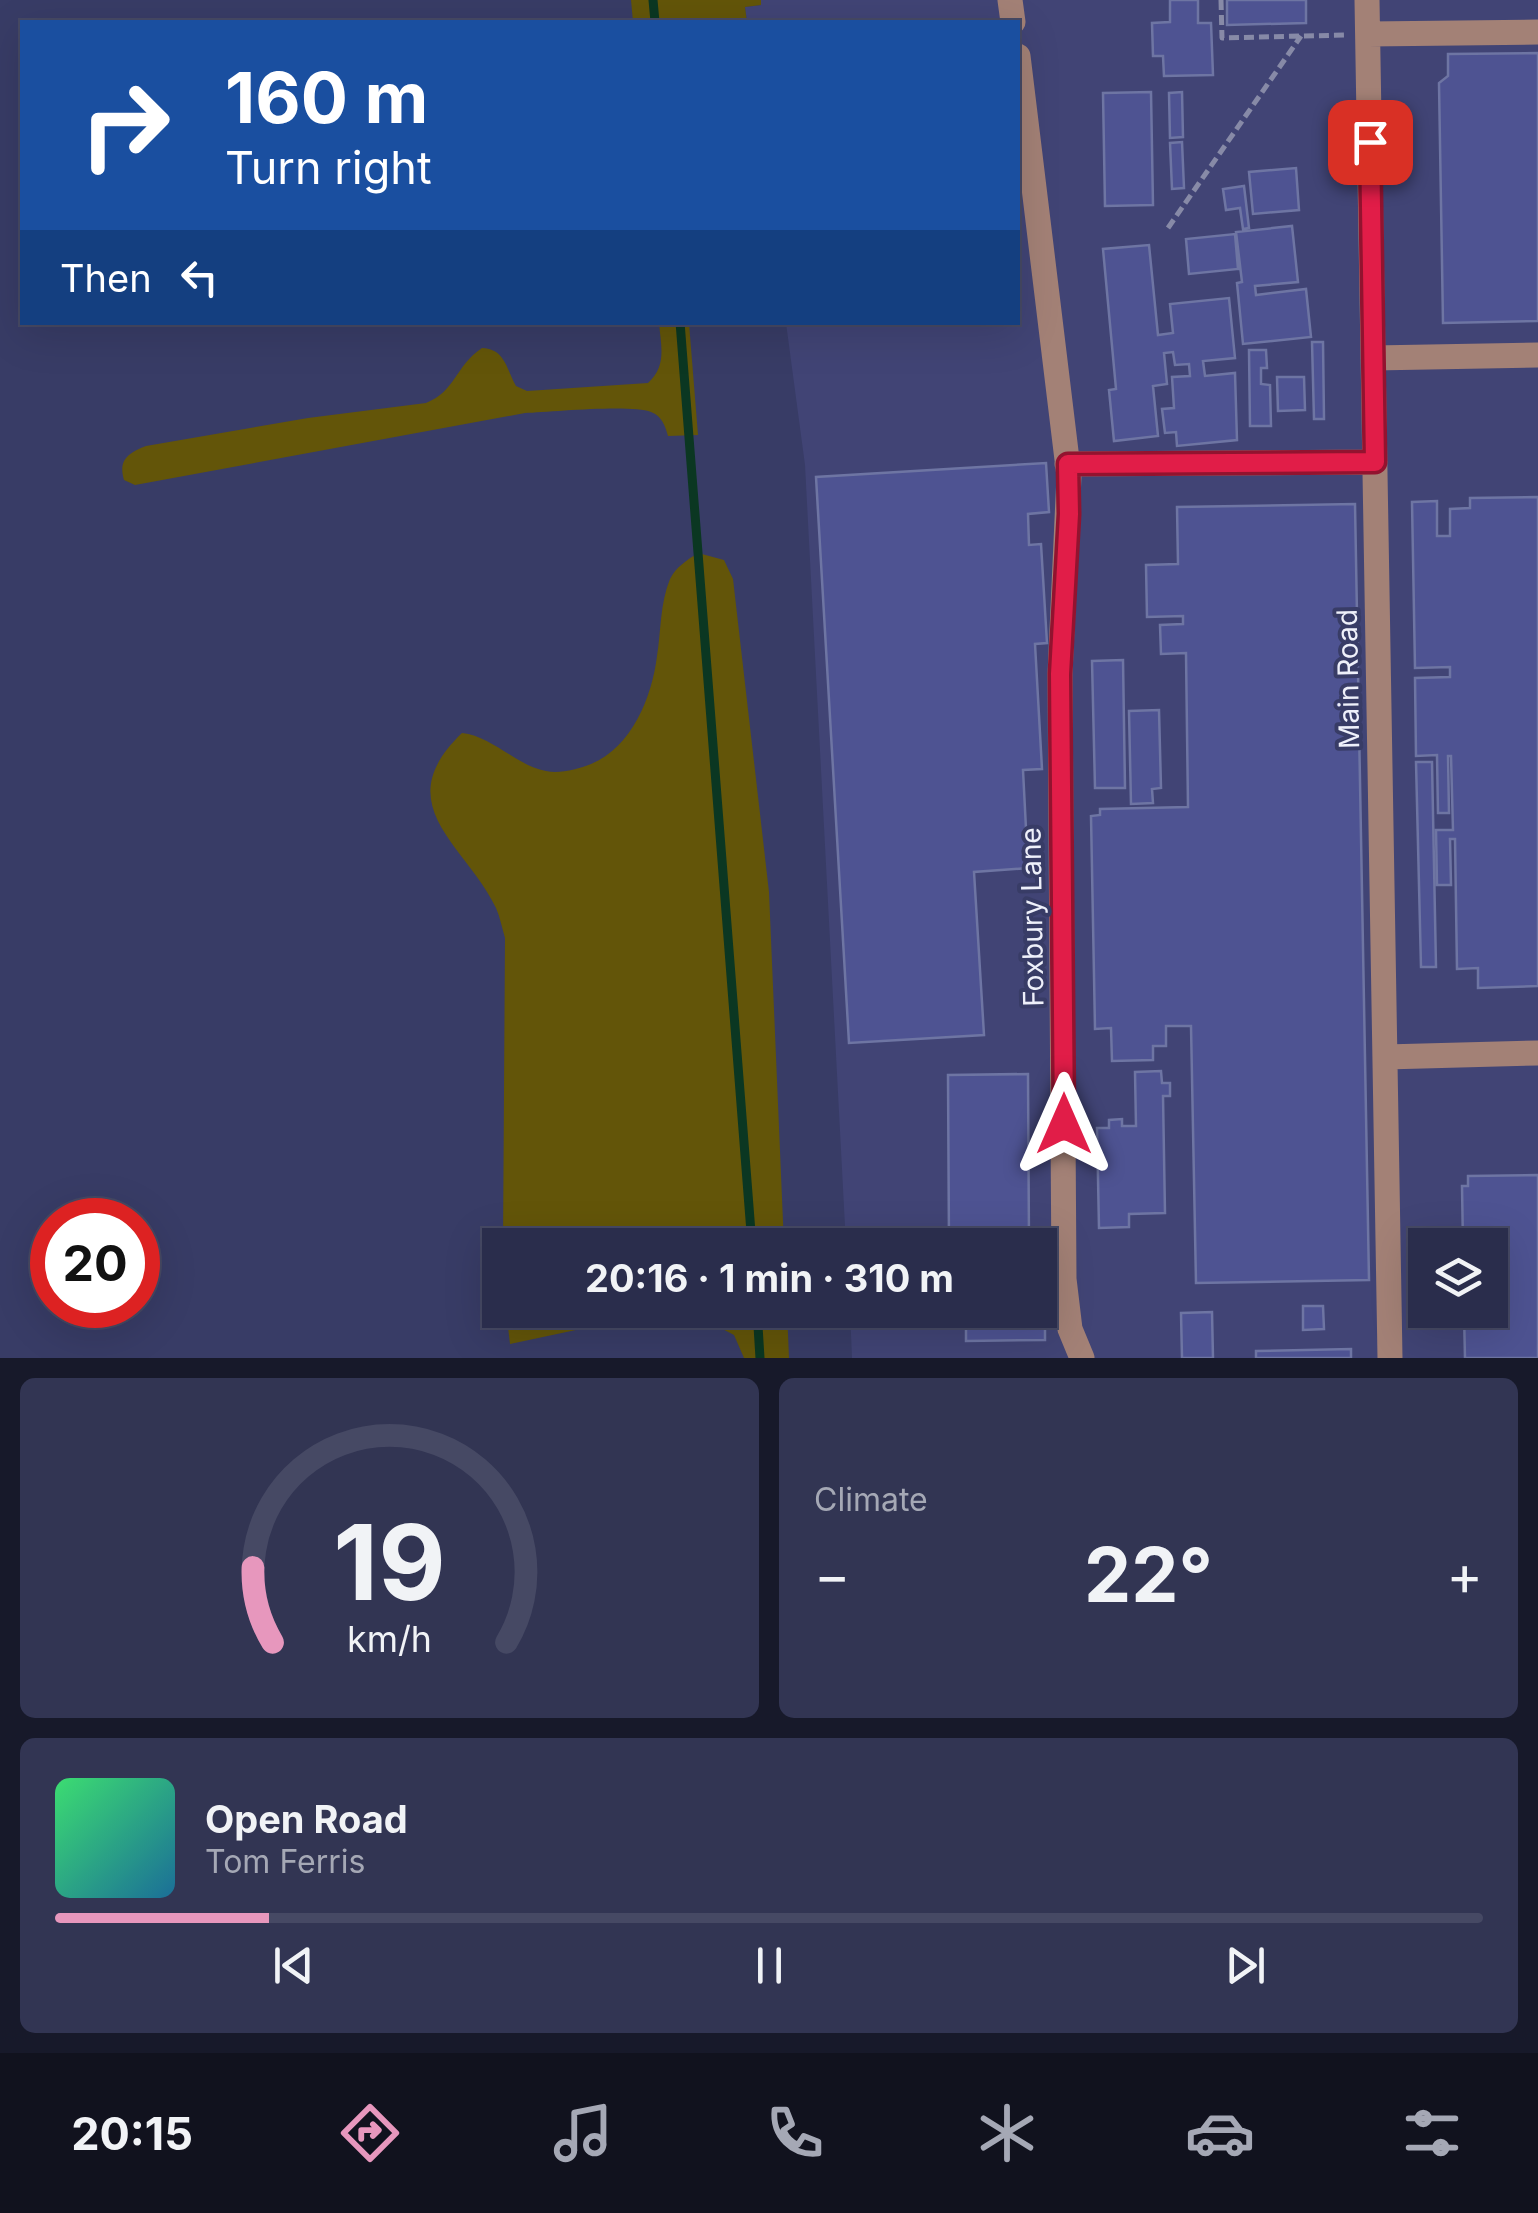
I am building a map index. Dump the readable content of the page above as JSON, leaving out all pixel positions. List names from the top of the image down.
{
  "streets": {
    "lane": ["Main Road", "Foxbury Lane"]
  },
  "page": {
    "turn": ["160 m", "Turn right"],
    "then": "Then",
    "limit": "20",
    "trip": "20:16 · 1 min · 310 m",
    "tile": "Climate",
    "heat": ["−", "22°", "+"],
    "song": ["Open Road", "Tom Ferris"],
    "tabs": "20:15",
    "gauge": ["19", "km/h"]
  }
}
